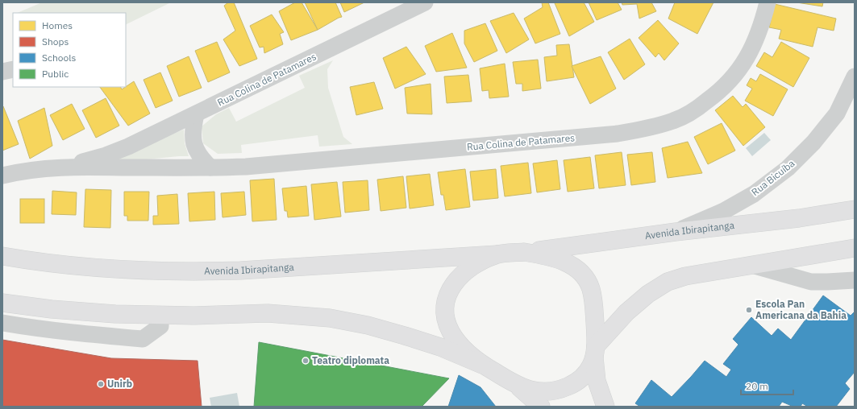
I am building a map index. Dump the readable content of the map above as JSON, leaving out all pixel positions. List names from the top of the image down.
{
  "streets": {
    "main road": ["Avenida Ibirapitanga"],
    "street": ["Rua Colina de Patamares", "Rua Bicuíba"]
  },
  "crossings": [
    ["Rua Bicuíba", "Avenida Ibirapitanga"]
  ],
  "places": ["Escola Pan Americana da Bahia", "Teatro diplomata", "Unirb"],
  "legend": [
    "Homes",
    "Shops",
    "Schools",
    "Public"
  ],
  "scale_bar": "20 m"
}
